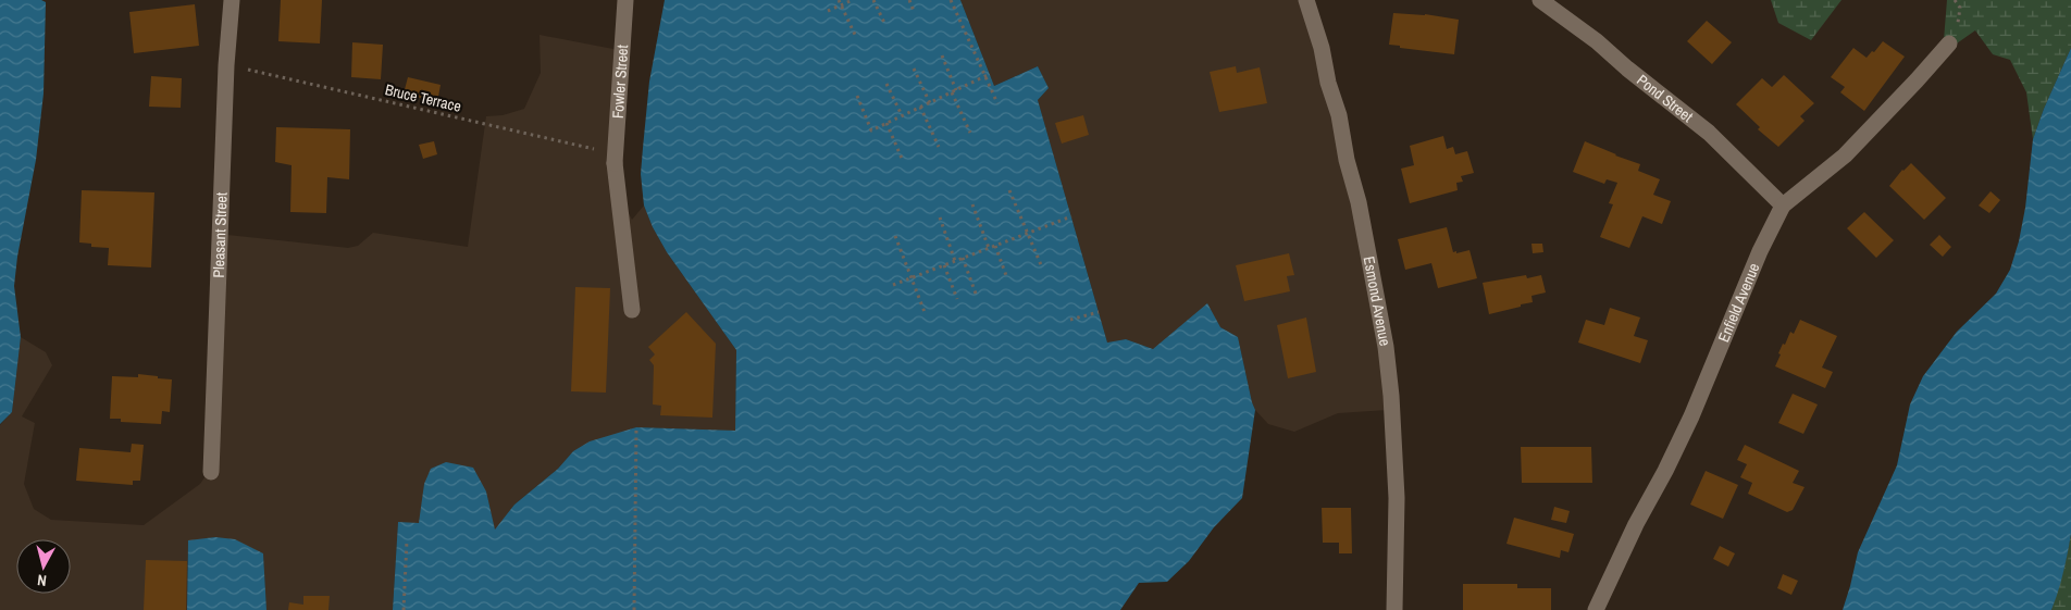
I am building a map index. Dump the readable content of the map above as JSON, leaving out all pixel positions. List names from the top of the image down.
{
  "streets": {
    "street": [
      "Fowler Street",
      "Pond Street",
      "Pleasant Street",
      "Esmond Avenue",
      "Enfield Avenue"
    ],
    "path": ["Bruce Terrace"]
  },
  "crossings": [
    ["Fowler Street", "Bruce Terrace"],
    ["Bruce Terrace", "Pleasant Street"],
    ["Pond Street", "Enfield Avenue"]
  ],
  "north": "bottom"
}
